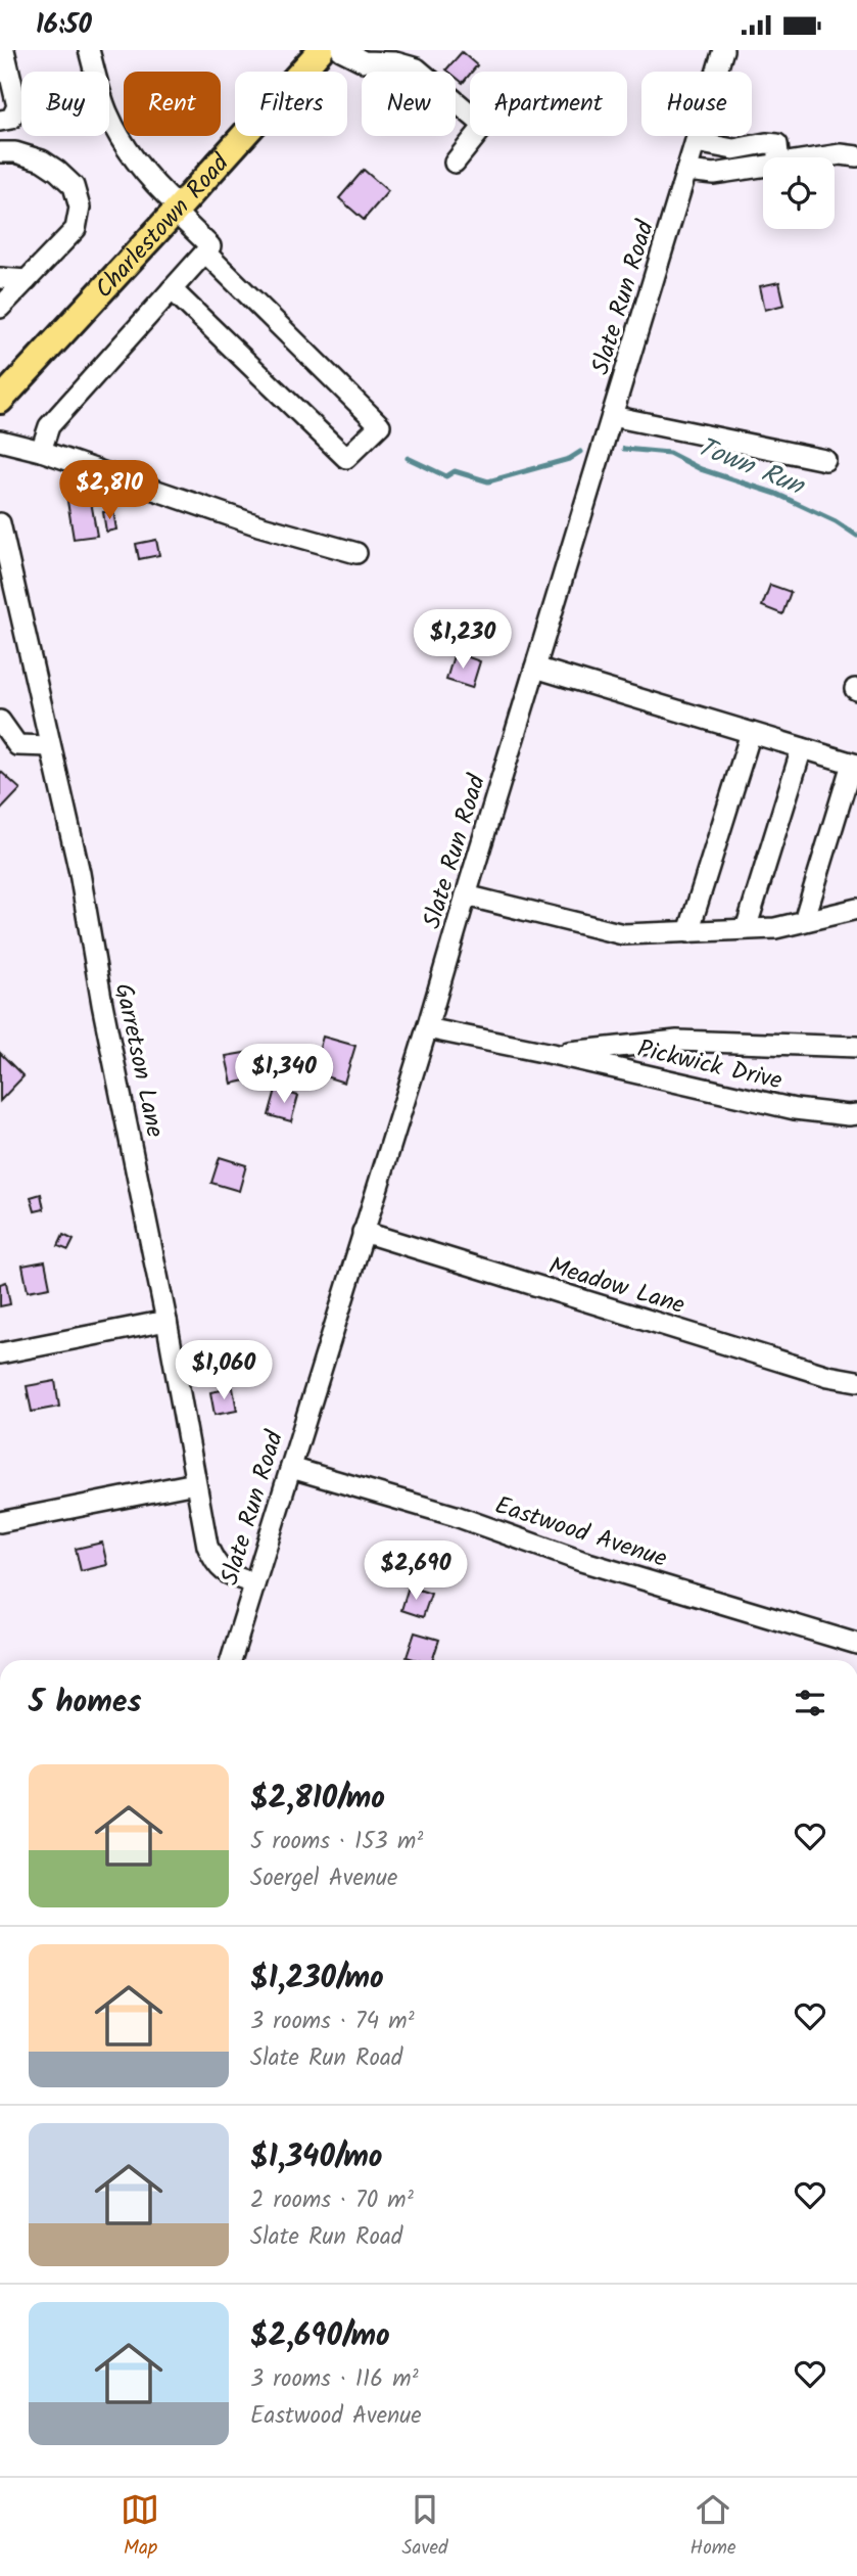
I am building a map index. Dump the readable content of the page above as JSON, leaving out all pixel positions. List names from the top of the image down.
{
  "streets": {
    "main road": ["Charlestown Road"],
    "street": [
      "Slate Run Road",
      "Garretson Lane",
      "Pickwick Drive",
      "Meadow Lane",
      "Eastwood Avenue"
    ]
  },
  "crossings": [
    ["Slate Run Road", "Garretson Lane"],
    ["Slate Run Road", "Pickwick Drive"],
    ["Slate Run Road", "Meadow Lane"],
    ["Slate Run Road", "Eastwood Avenue"]
  ],
  "water": ["Town Run"],
  "page": {
    "status": "16:50",
    "chip": [
      "Buy",
      "Rent",
      "Filters",
      "New",
      "Apartment",
      "House"
    ],
    "price": [
      "$2,810",
      "$1,230",
      "$1,340",
      "$1,060",
      "$2,690"
    ],
    "heading": "5 homes",
    "list": [
      {
        "name": "$2,810/mo",
        "note": "5 rooms · 153 m² · Soergel Avenue"
      },
      {
        "name": "$1,230/mo",
        "note": "3 rooms · 74 m² · Slate Run Road"
      },
      {
        "name": "$1,340/mo",
        "note": "2 rooms · 70 m² · Slate Run Road"
      },
      {
        "name": "$2,690/mo",
        "note": "3 rooms · 116 m² · Eastwood Avenue"
      }
    ],
    "tabs": ["Map", "Saved", "Home"]
  }
}
